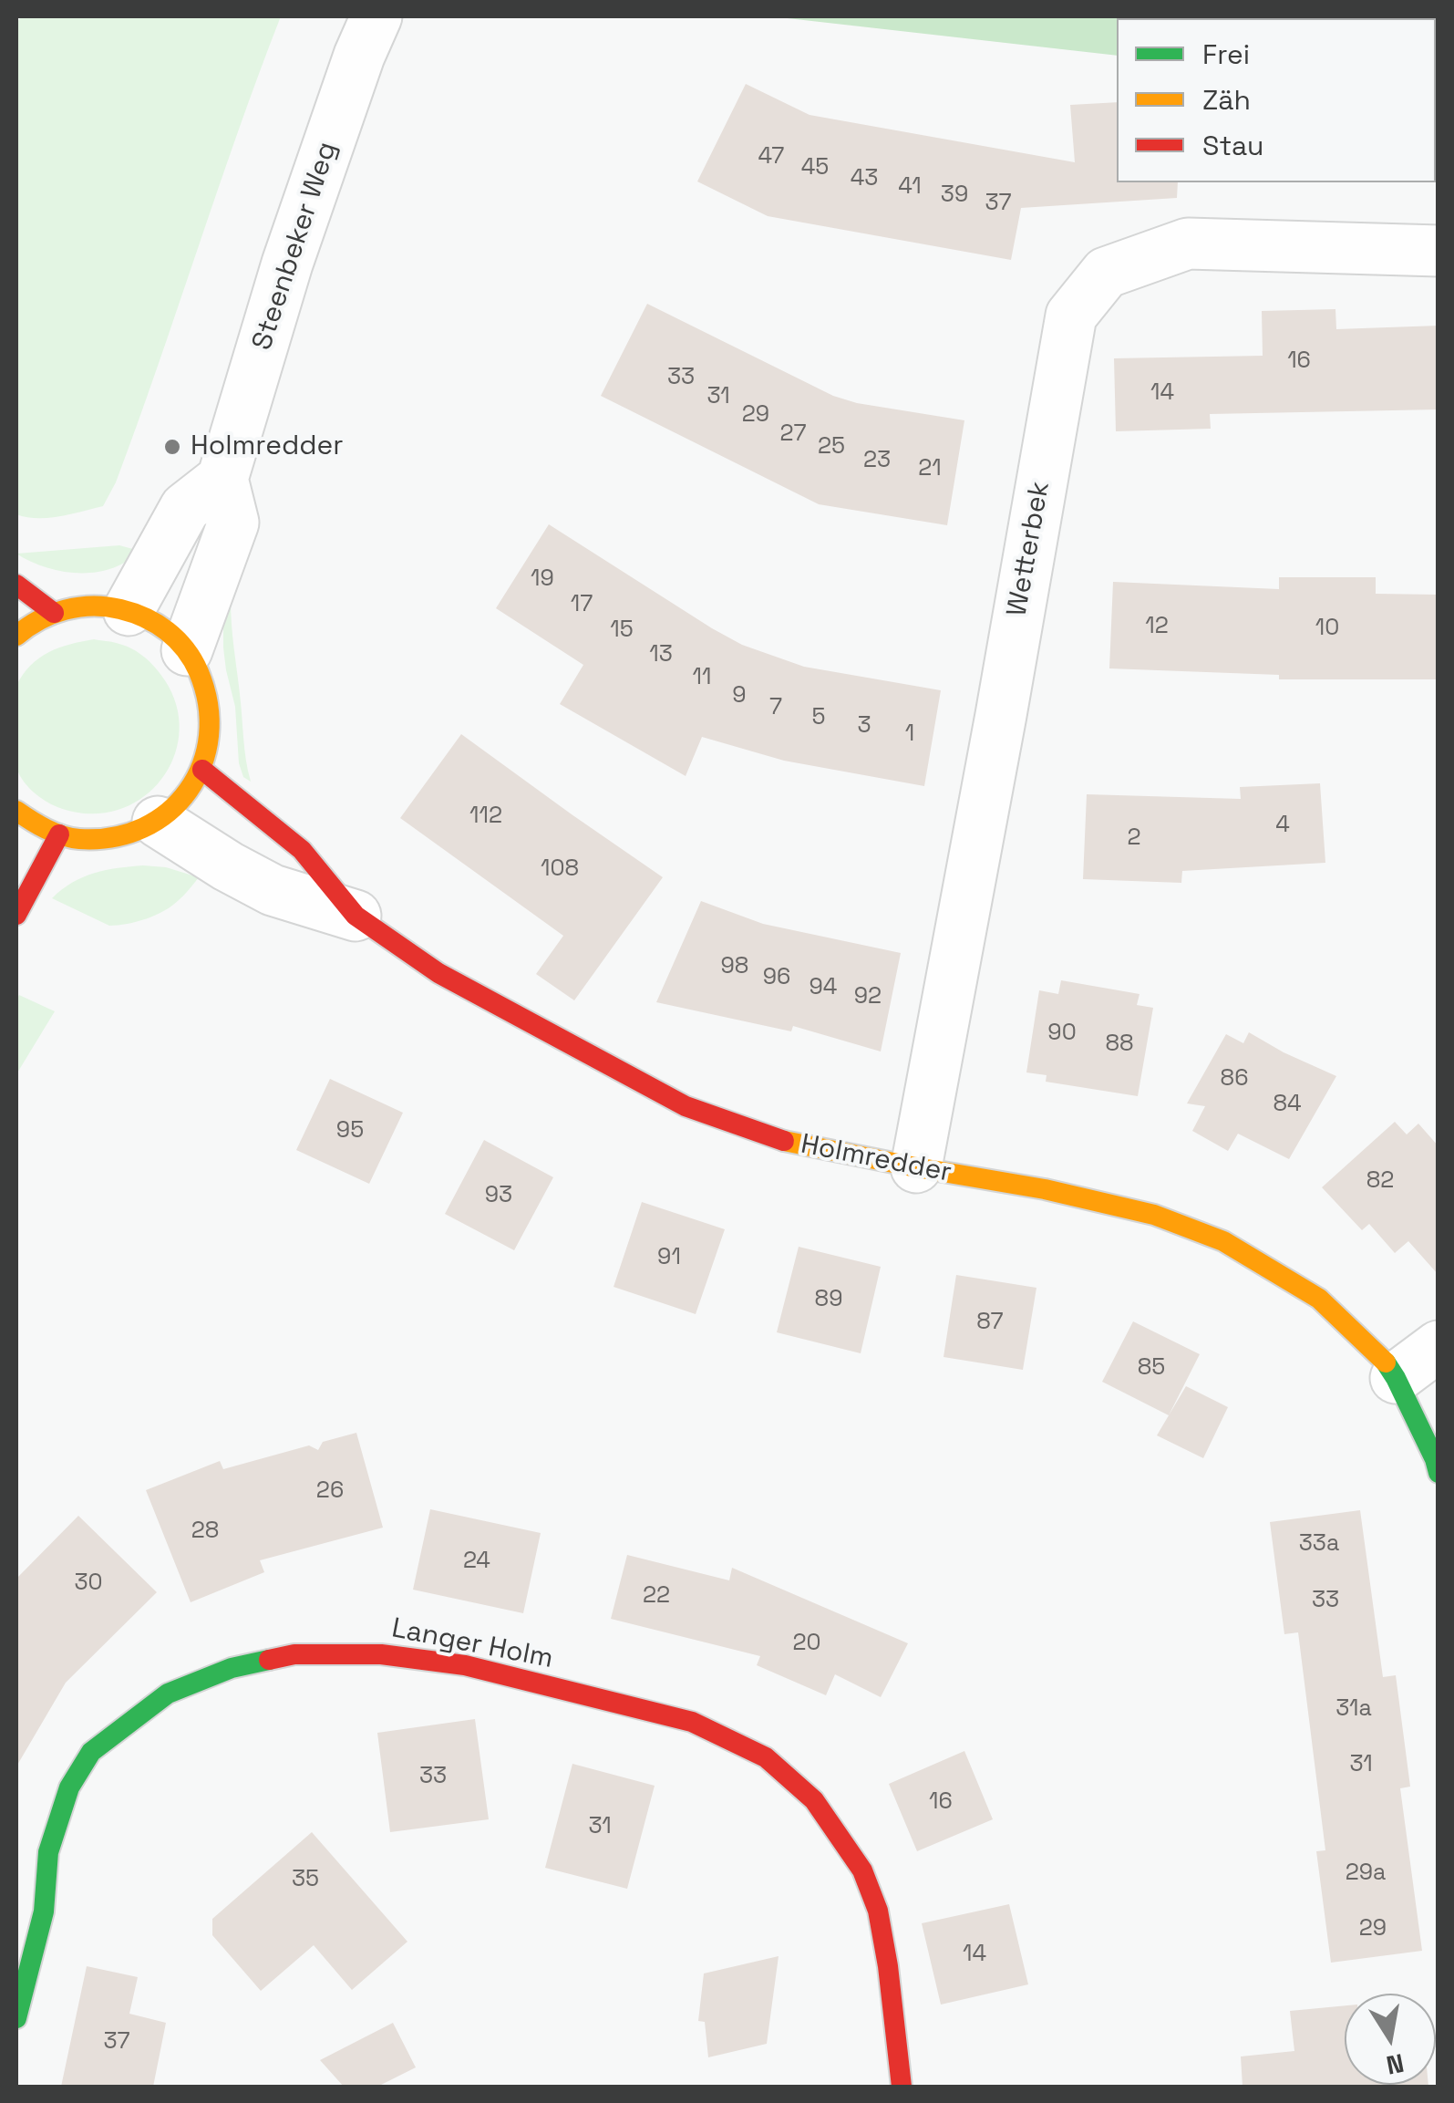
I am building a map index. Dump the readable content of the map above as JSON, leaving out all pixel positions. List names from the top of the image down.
{
  "streets": {
    "street": [
      "Steenbeker Weg",
      "Wetterbek",
      "Holmredder",
      "Langer Holm"
    ]
  },
  "crossings": [
    ["Wetterbek", "Holmredder"]
  ],
  "places": ["Holmredder"],
  "house_numbers": [
    "47",
    "45",
    "43",
    "41",
    "39",
    "37",
    "16",
    "33",
    "14",
    "31",
    "29",
    "27",
    "25",
    "23",
    "21",
    "19",
    "17",
    "12",
    "10",
    "15",
    "13",
    "11",
    "9",
    "7",
    "5",
    "3",
    "1",
    "112",
    "4",
    "2",
    "108",
    "98",
    "96",
    "94",
    "92",
    "90",
    "88",
    "86",
    "84",
    "95",
    "82",
    "93",
    "91",
    "89",
    "87",
    "85",
    "26",
    "28",
    "33a",
    "24",
    "30",
    "22",
    "33",
    "20",
    "31a",
    "31",
    "33",
    "16",
    "31",
    "29a",
    "35",
    "29",
    "14",
    "37"
  ],
  "legend": ["Frei", "Zäh", "Stau"],
  "north": "bottom"
}
